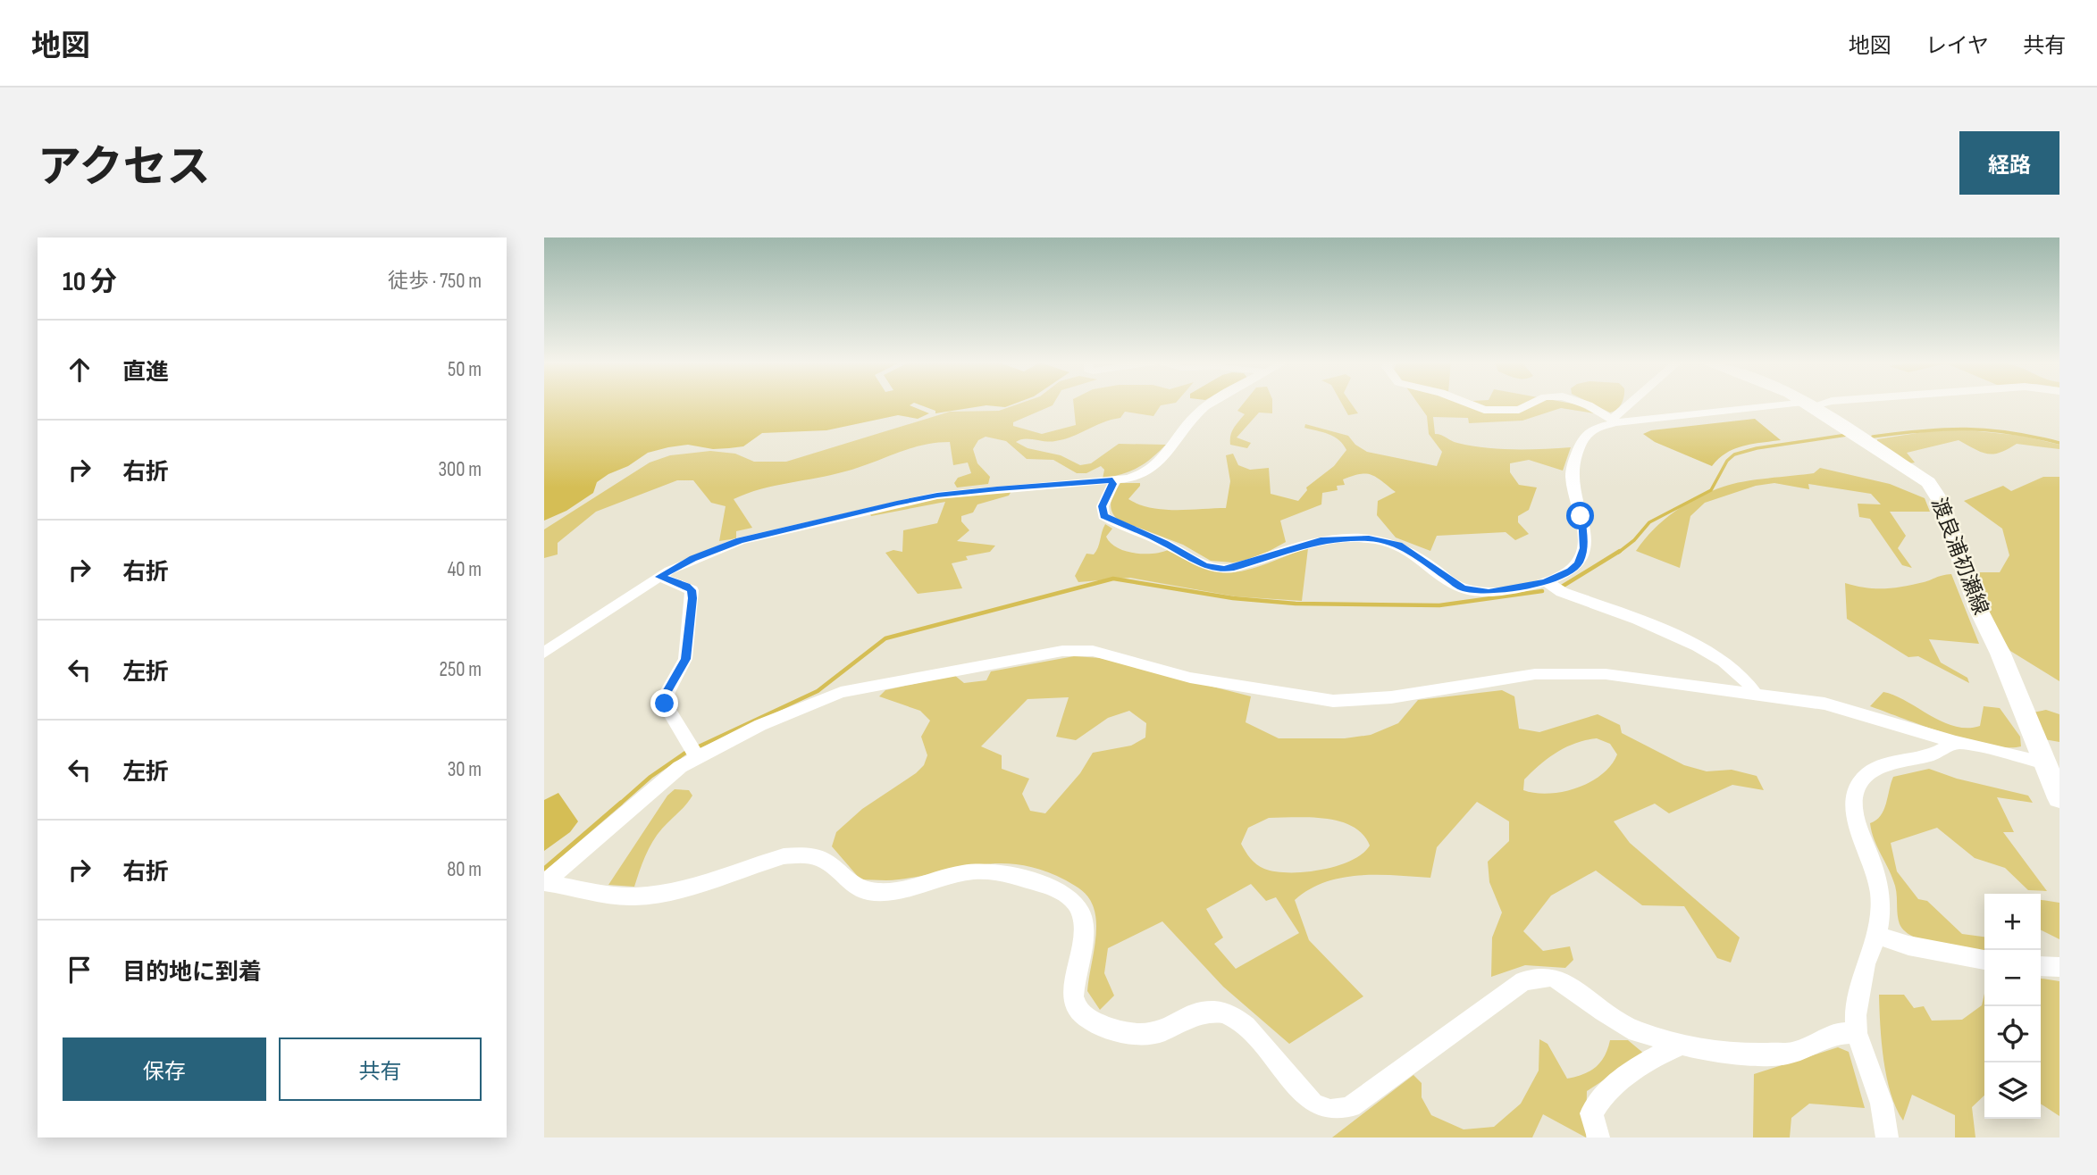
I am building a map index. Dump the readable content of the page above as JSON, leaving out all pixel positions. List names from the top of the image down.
{
  "streets": {
    "main road": ["渡良浦初瀬線"]
  },
  "page": {
    "header": "地図",
    "nav": ["地図", "レイヤ", "共有"],
    "title": "アクセス",
    "buttons": [
      "経路",
      ["保存", "共有"]
    ],
    "heading": ["10 分", "徒歩 · 750 m"],
    "list": [
      ["直進", "50 m"],
      ["右折", "300 m"],
      ["右折", "40 m"],
      ["左折", "250 m"],
      ["左折", "30 m"],
      ["右折", "80 m"],
      "目的地に到着"
    ],
    "map_buttons": ["+", "−"]
  }
}
